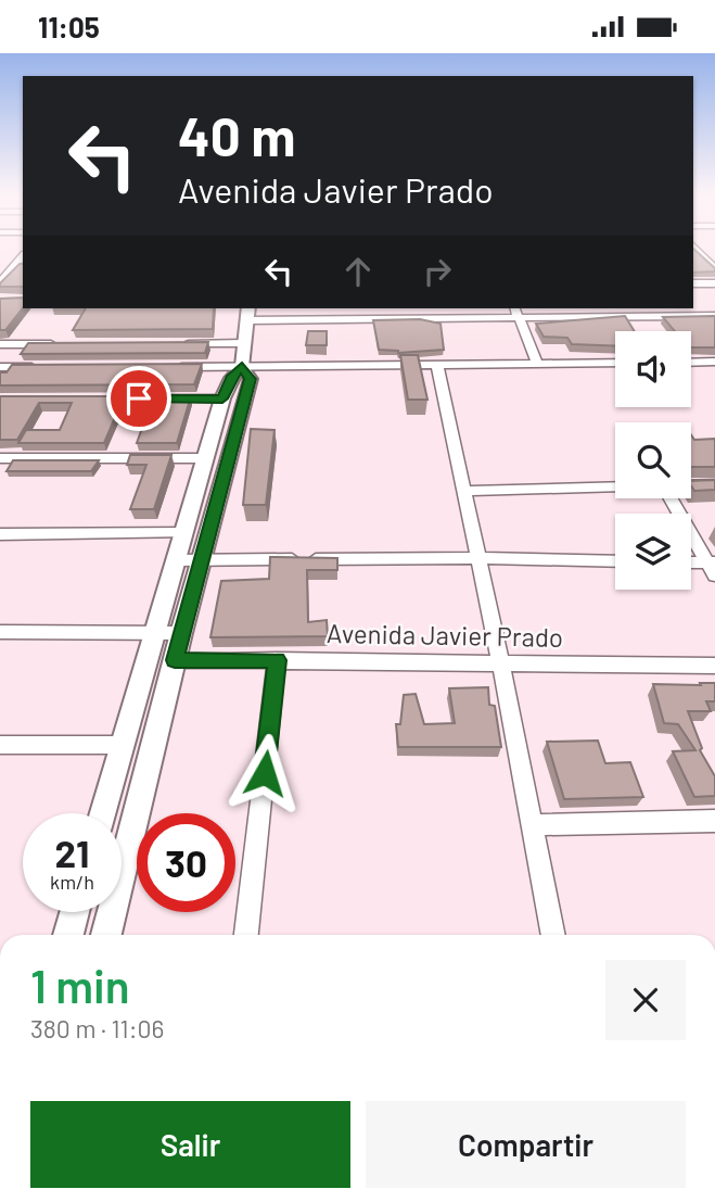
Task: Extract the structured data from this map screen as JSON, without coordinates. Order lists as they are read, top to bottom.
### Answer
{
  "streets": {
    "street": ["Avenida Javier Prado"]
  },
  "page": {
    "status": "11:05",
    "turn": ["40 m", "Avenida Javier Prado"],
    "speed": "21 km/h",
    "limit": "30",
    "heading": ["1 min", "380 m · 11:06"],
    "buttons": ["Salir", "Compartir"]
  }
}
